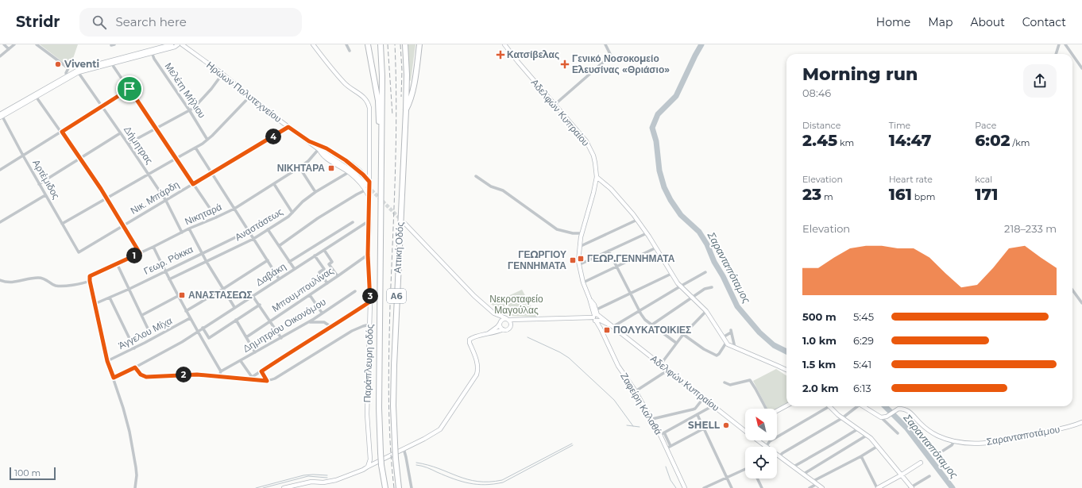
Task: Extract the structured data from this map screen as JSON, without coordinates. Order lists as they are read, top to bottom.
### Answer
{
  "streets": {
    "highway": ["Αττική Οδός", "Α6"],
    "street": [
      "Μελέτη Μήλιου",
      "Ηρώων Πολυτεχνείου",
      "Αδελφών Κυπραίου",
      "Δήμητρας",
      "Αρτέμιδος",
      "Νικ. Μπάρδη",
      "Νικηταρά",
      "Αναστάσεως",
      "Γεωρ. Ρόκκα",
      "Δαβάκη",
      "Μπουμπουλίνας",
      "Δημητρίου Οικονόμου",
      "Άγγελου Μίχα",
      "Παράπλευρη οδός",
      "Ζαφείρη Καλαθά",
      "Σαρανταποτάμου"
    ]
  },
  "crossings": [
    ["Ηρώων Πολυτεχνείου", "Νικ. Μπάρδη"],
    ["Ηρώων Πολυτεχνείου", "Νικηταρά"],
    ["Αδελφών Κυπραίου", "Ζαφείρη Καλαθά"],
    ["Δήμητρας", "Νικ. Μπάρδη"],
    ["Δήμητρας", "Νικηταρά"],
    ["Αρτέμιδος", "Νικ. Μπάρδη"],
    ["Δαβάκη", "Παράπλευρη οδός"],
    ["Μπουμπουλίνας", "Παράπλευρη οδός"]
  ],
  "water": ["Σαρανταπόταμος"],
  "parks": ["Νεκροταφείο Μαγούλας"],
  "places": {
    "health": ["Κατσίβελας", "Γενικό Νοσοκομείο Ελευσίνας «Θριάσιο»"],
    "other": ["Viventi", "SHELL"],
    "transit": [
      "ΝΙΚΗΤΑΡΑ",
      "ΓΕΩΡ.ΓΕΝΝΗΜΑΤΑ",
      "ΓΕΩΡΓΙΟΥ ΓΕΝΝΗΜΑΤΑ",
      "ΑΝΑΣΤΑΣΕΩΣ",
      "ΠΟΛΥΚΑΤΟΙΚΙΕΣ"
    ]
  },
  "scale_bar": "100 m",
  "north": "top left",
  "page": {
    "header": "Stridr",
    "search": "Search here",
    "nav": [
      "Home",
      "Map",
      "About",
      "Contact"
    ],
    "heading": ["Morning run", "08:46"],
    "stats": [
      ["Distance", "2.45 km"],
      ["Time", "14:47"],
      ["Pace", "6:02 /km"],
      ["Elevation", "23 m"],
      ["Heart rate", "161 bpm"],
      ["kcal", "171"]
    ],
    "pins": [
      "4",
      "1",
      "3",
      "2"
    ],
    "chart": ["Elevation", "218–233 m"],
    "list": [
      {
        "name": "500 m",
        "note": "5:45"
      },
      {
        "name": "1.0 km",
        "note": "6:29"
      },
      {
        "name": "1.5 km",
        "note": "5:41"
      },
      {
        "name": "2.0 km",
        "note": "6:13"
      }
    ],
    "scale": "100 m"
  }
}
